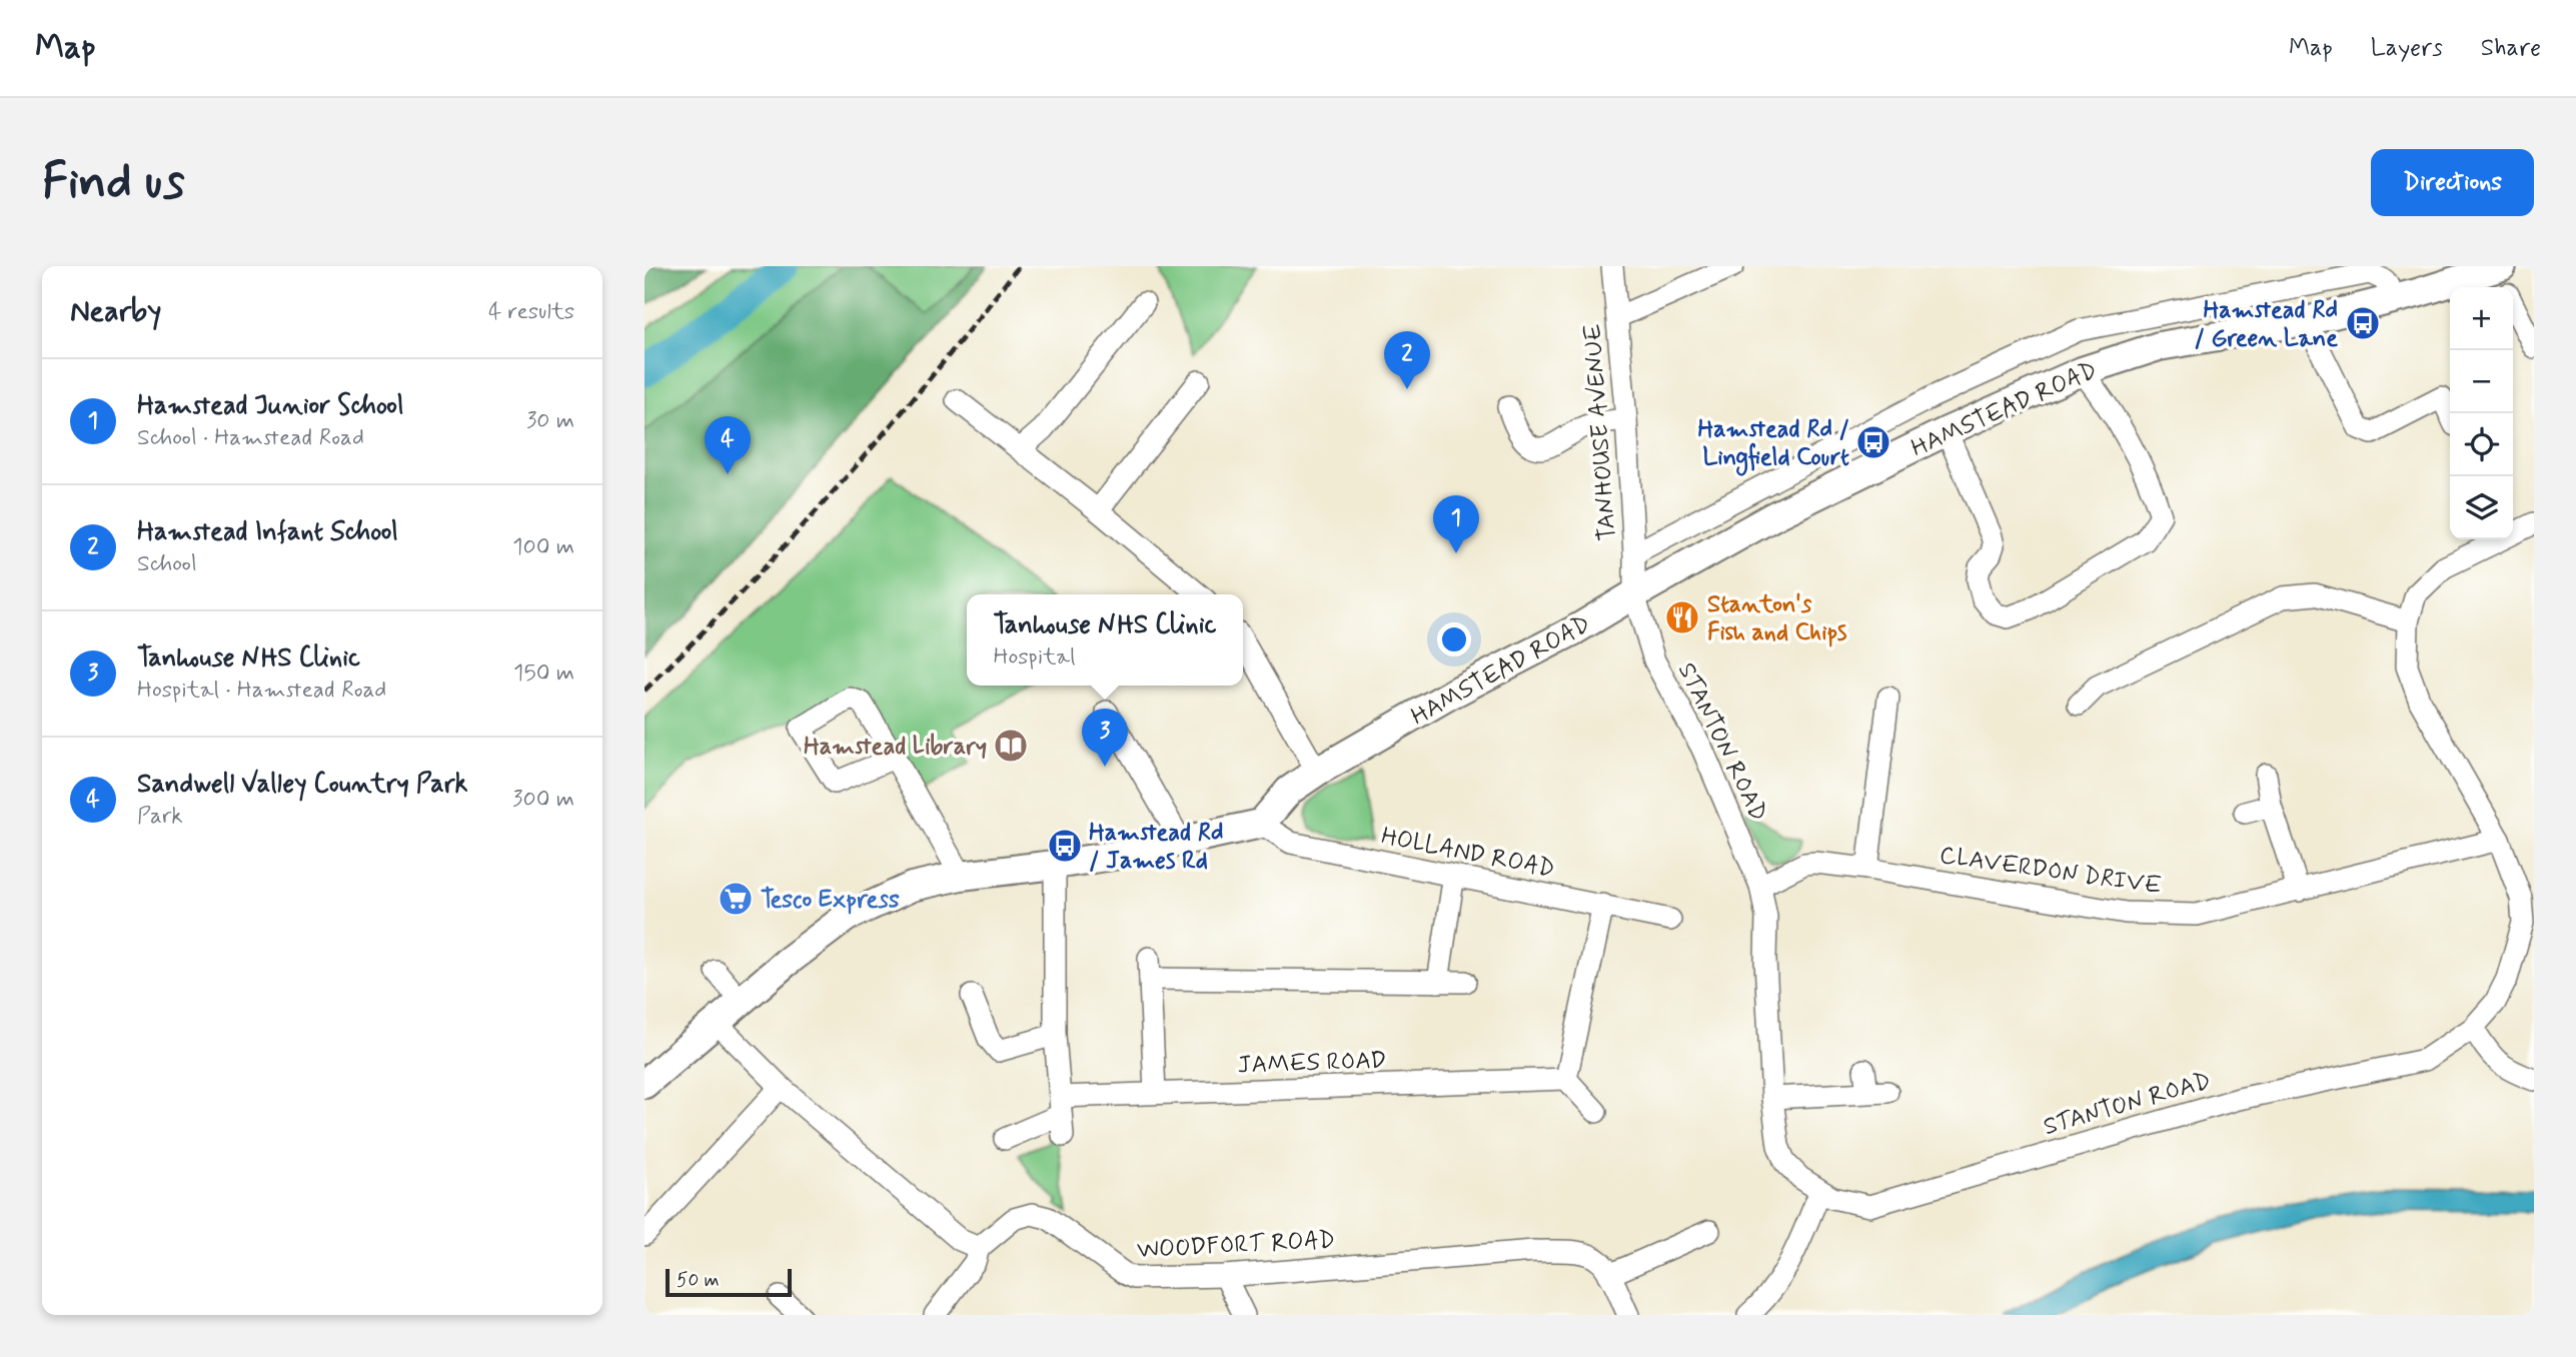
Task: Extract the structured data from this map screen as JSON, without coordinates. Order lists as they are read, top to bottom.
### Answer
{
  "streets": {
    "main road": ["HAMSTEAD ROAD"],
    "street": [
      "TANHOUSE AVENUE",
      "STANTON ROAD",
      "HOLLAND ROAD",
      "CLAVERDON DRIVE",
      "JAMES ROAD",
      "WOODFORT ROAD"
    ]
  },
  "crossings": [
    ["HAMSTEAD ROAD", "TANHOUSE AVENUE"],
    ["HAMSTEAD ROAD", "STANTON ROAD"],
    ["HAMSTEAD ROAD", "HOLLAND ROAD"],
    ["TANHOUSE AVENUE", "STANTON ROAD"],
    ["STANTON ROAD", "CLAVERDON DRIVE"]
  ],
  "places": {
    "bus stop": ["Hamstead Rd / Green Lane", "Hamstead Rd / Lingfield Court", "Hamstead Rd / James Rd"],
    "restaurant": ["Stanton's Fish and Chips"],
    "library": ["Hamstead Library"],
    "supermarket": ["Tesco Express"]
  },
  "scale_bar": "50 m",
  "page": {
    "header": "Map",
    "nav": ["Map", "Layers", "Share"],
    "buttons": "Directions",
    "title": "Find us",
    "heading": ["Nearby", "4 results"],
    "map_buttons": ["+", "−"],
    "pins": [
      "2",
      "4",
      "1",
      "3"
    ],
    "list": [
      {
        "mark": "1",
        "name": "Hamstead Junior School",
        "note": "School · Hamstead Road",
        "value": "30 m"
      },
      {
        "mark": "2",
        "name": "Hamstead Infant School",
        "note": "School",
        "value": "100 m"
      },
      {
        "mark": "3",
        "name": "Tanhouse NHS Clinic",
        "note": "Hospital · Hamstead Road",
        "value": "150 m"
      },
      {
        "mark": "4",
        "name": "Sandwell Valley Country Park",
        "note": "Park",
        "value": "300 m"
      }
    ],
    "popup": ["Tanhouse NHS Clinic", "Hospital"],
    "scale": "50 m"
  }
}
